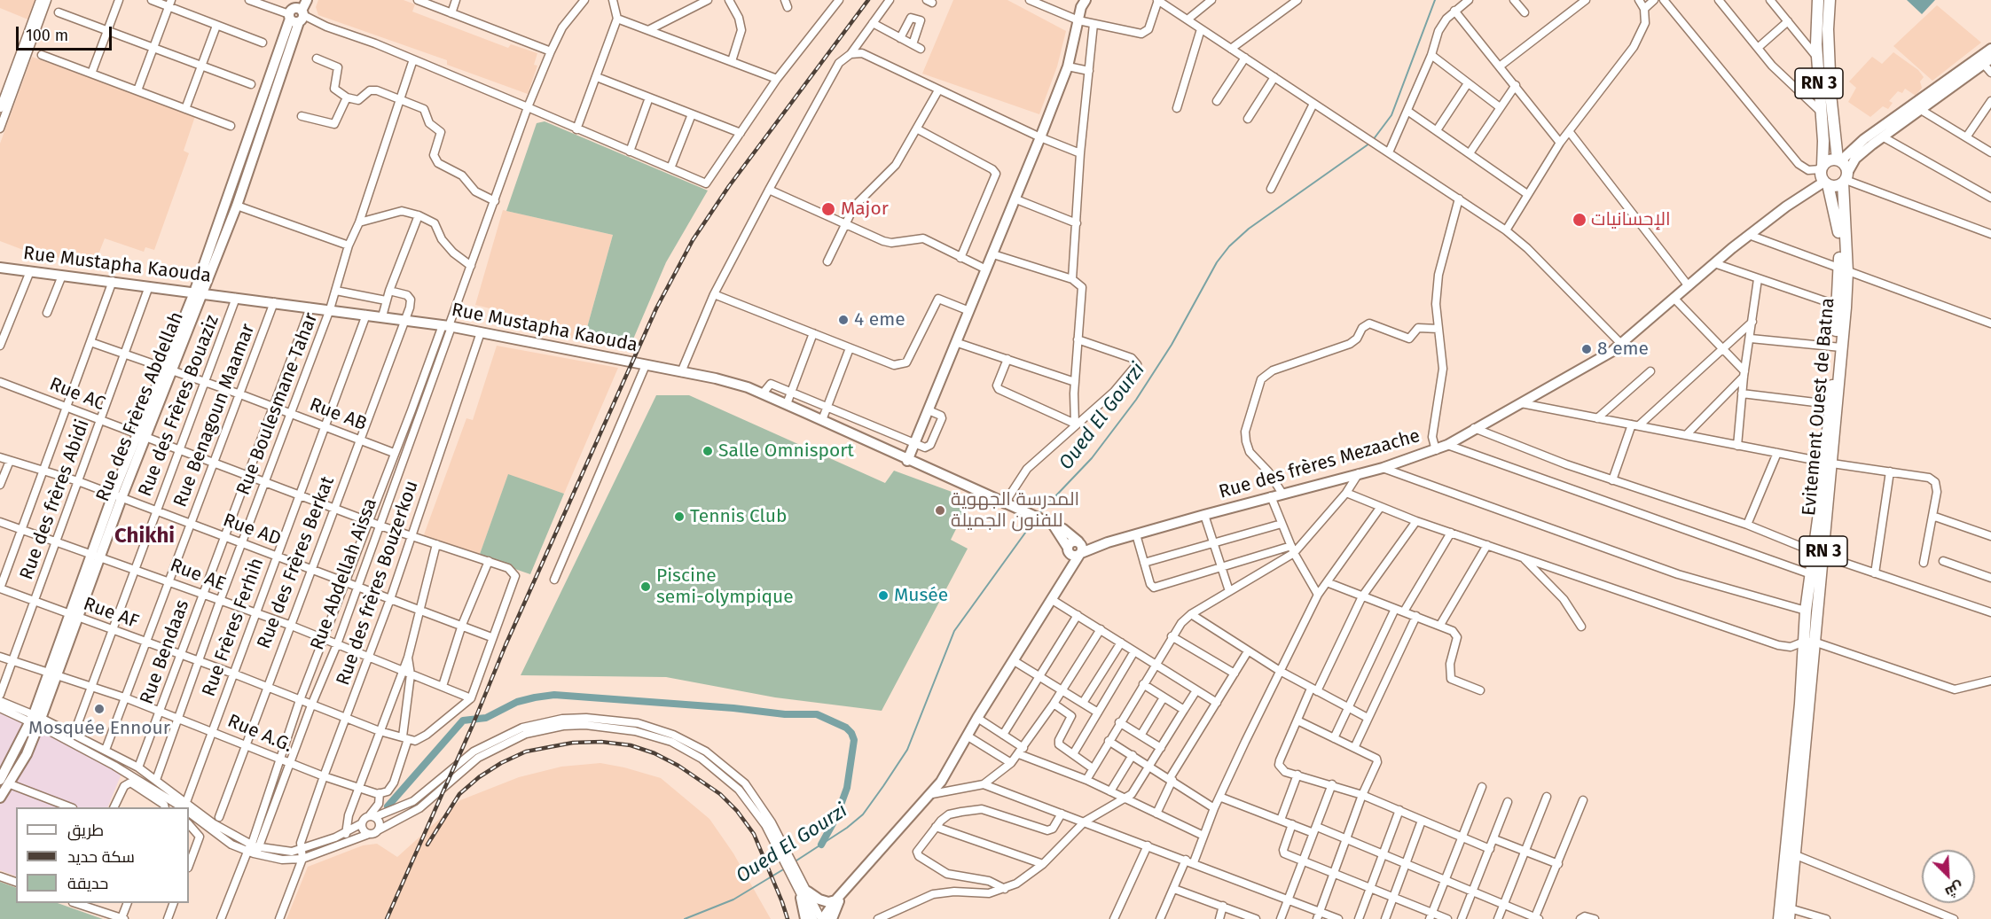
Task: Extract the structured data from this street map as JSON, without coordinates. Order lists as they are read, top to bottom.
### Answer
{
  "streets": {
    "highway": ["RN 3", "Evitement Ouest de Batna"],
    "main road": ["Rue Mustapha Kaouda", "Rue des Frères Abdellah", "Rue des frères Mezaache"],
    "street": [
      "Rue AC",
      "Rue Boulesmane Tahar",
      "Rue des Frères Bouaziz",
      "Rue AB",
      "Rue Benagoun Maamar",
      "Rue des frères Abidi",
      "Rue AD",
      "Rue des Frères Berkat",
      "Rue Abdellah Aissa",
      "Rue AE",
      "Rue des frères Bouzerkou",
      "Rue AF",
      "Rue Frères Ferhih",
      "Rue Bendaas",
      "Rue A.G."
    ]
  },
  "crossings": [
    ["RN 3", "Evitement Ouest de Batna"],
    ["RN 3", "Rue des frères Mezaache"],
    ["Rue Mustapha Kaouda", "Rue Boulesmane Tahar"],
    ["Rue Mustapha Kaouda", "Rue des Frères Bouaziz"],
    ["Rue Mustapha Kaouda", "Rue des Frères Abdellah"],
    ["Rue Mustapha Kaouda", "Rue Benagoun Maamar"],
    ["Rue Mustapha Kaouda", "Rue des frères Mezaache"],
    ["Rue Mustapha Kaouda", "Rue des frères Abidi"],
    ["Rue Mustapha Kaouda", "Rue des Frères Berkat"],
    ["Rue Mustapha Kaouda", "Rue Abdellah Aissa"],
    ["Rue Mustapha Kaouda", "Rue des frères Bouzerkou"],
    ["Rue Mustapha Kaouda", "Rue Frères Ferhih"],
    ["Rue Mustapha Kaouda", "Rue Bendaas"],
    ["Rue AC", "Rue Boulesmane Tahar"],
    ["Rue AC", "Rue des Frères Bouaziz"],
    ["Rue AC", "Rue des Frères Abdellah"],
    ["Rue AC", "Rue Benagoun Maamar"],
    ["Rue AC", "Rue des frères Abidi"],
    ["Rue AC", "Rue AD"],
    ["Rue AC", "Rue des Frères Berkat"],
    ["Rue AC", "Rue Abdellah Aissa"],
    ["Rue AC", "Rue des frères Bouzerkou"],
    ["Rue AC", "Rue Frères Ferhih"],
    ["Rue AC", "Rue Bendaas"],
    ["Rue Boulesmane Tahar", "Rue AB"],
    ["Rue Boulesmane Tahar", "Rue AD"],
    ["Rue Boulesmane Tahar", "Rue AE"],
    ["Rue Boulesmane Tahar", "Rue AF"],
    ["Rue Boulesmane Tahar", "Rue A.G."],
    ["Rue des Frères Bouaziz", "Rue AB"],
    ["Rue des Frères Bouaziz", "Rue AD"],
    ["Rue des Frères Bouaziz", "Rue AE"],
    ["Rue des Frères Bouaziz", "Rue AF"],
    ["Rue des Frères Bouaziz", "Rue A.G."],
    ["Rue des Frères Abdellah", "Rue AB"],
    ["Rue des Frères Abdellah", "Rue AD"],
    ["Rue des Frères Abdellah", "Rue AE"],
    ["Rue des Frères Abdellah", "Rue AF"],
    ["Rue des Frères Abdellah", "Rue A.G."],
    ["Evitement Ouest de Batna", "Rue des frères Mezaache"],
    ["Rue AB", "Rue Benagoun Maamar"],
    ["Rue AB", "Rue des frères Abidi"],
    ["Rue AB", "Rue des Frères Berkat"],
    ["Rue AB", "Rue Frères Ferhih"],
    ["Rue AB", "Rue Bendaas"],
    ["Rue Benagoun Maamar", "Rue AD"],
    ["Rue Benagoun Maamar", "Rue AE"],
    ["Rue Benagoun Maamar", "Rue AF"],
    ["Rue Benagoun Maamar", "Rue A.G."],
    ["Rue des frères Abidi", "Rue AD"],
    ["Rue des frères Abidi", "Rue AE"],
    ["Rue des frères Abidi", "Rue AF"],
    ["Rue des frères Abidi", "Rue A.G."],
    ["Rue AD", "Rue des Frères Berkat"],
    ["Rue AD", "Rue Abdellah Aissa"],
    ["Rue AD", "Rue des frères Bouzerkou"],
    ["Rue AD", "Rue Frères Ferhih"],
    ["Rue AD", "Rue Bendaas"],
    ["Rue des Frères Berkat", "Rue AE"],
    ["Rue des Frères Berkat", "Rue AF"],
    ["Rue des Frères Berkat", "Rue A.G."],
    ["Rue Abdellah Aissa", "Rue AE"],
    ["Rue Abdellah Aissa", "Rue AF"],
    ["Rue Abdellah Aissa", "Rue A.G."],
    ["Rue AE", "Rue des frères Bouzerkou"],
    ["Rue AE", "Rue Frères Ferhih"],
    ["Rue AE", "Rue Bendaas"],
    ["Rue des frères Bouzerkou", "Rue AF"],
    ["Rue des frères Bouzerkou", "Rue A.G."],
    ["Rue AF", "Rue Frères Ferhih"],
    ["Rue AF", "Rue Bendaas"],
    ["Rue Frères Ferhih", "Rue A.G."],
    ["Rue Bendaas", "Rue A.G."]
  ],
  "districts": ["Chikhi"],
  "water": ["Oued El Gourzi"],
  "places": [
    "Major",
    "الإحسانيات",
    "4 eme",
    "8 eme",
    "Salle Omnisport",
    "المدرسة الجهوية للفنون الجميلة",
    "Tennis Club",
    "Piscine semi-olympique",
    "Musée",
    "Mosquée Ennour"
  ],
  "legend": ["طريق", "سكة حديد", "حديقة"],
  "scale_bar": "100 m",
  "north": "bottom right"
}
